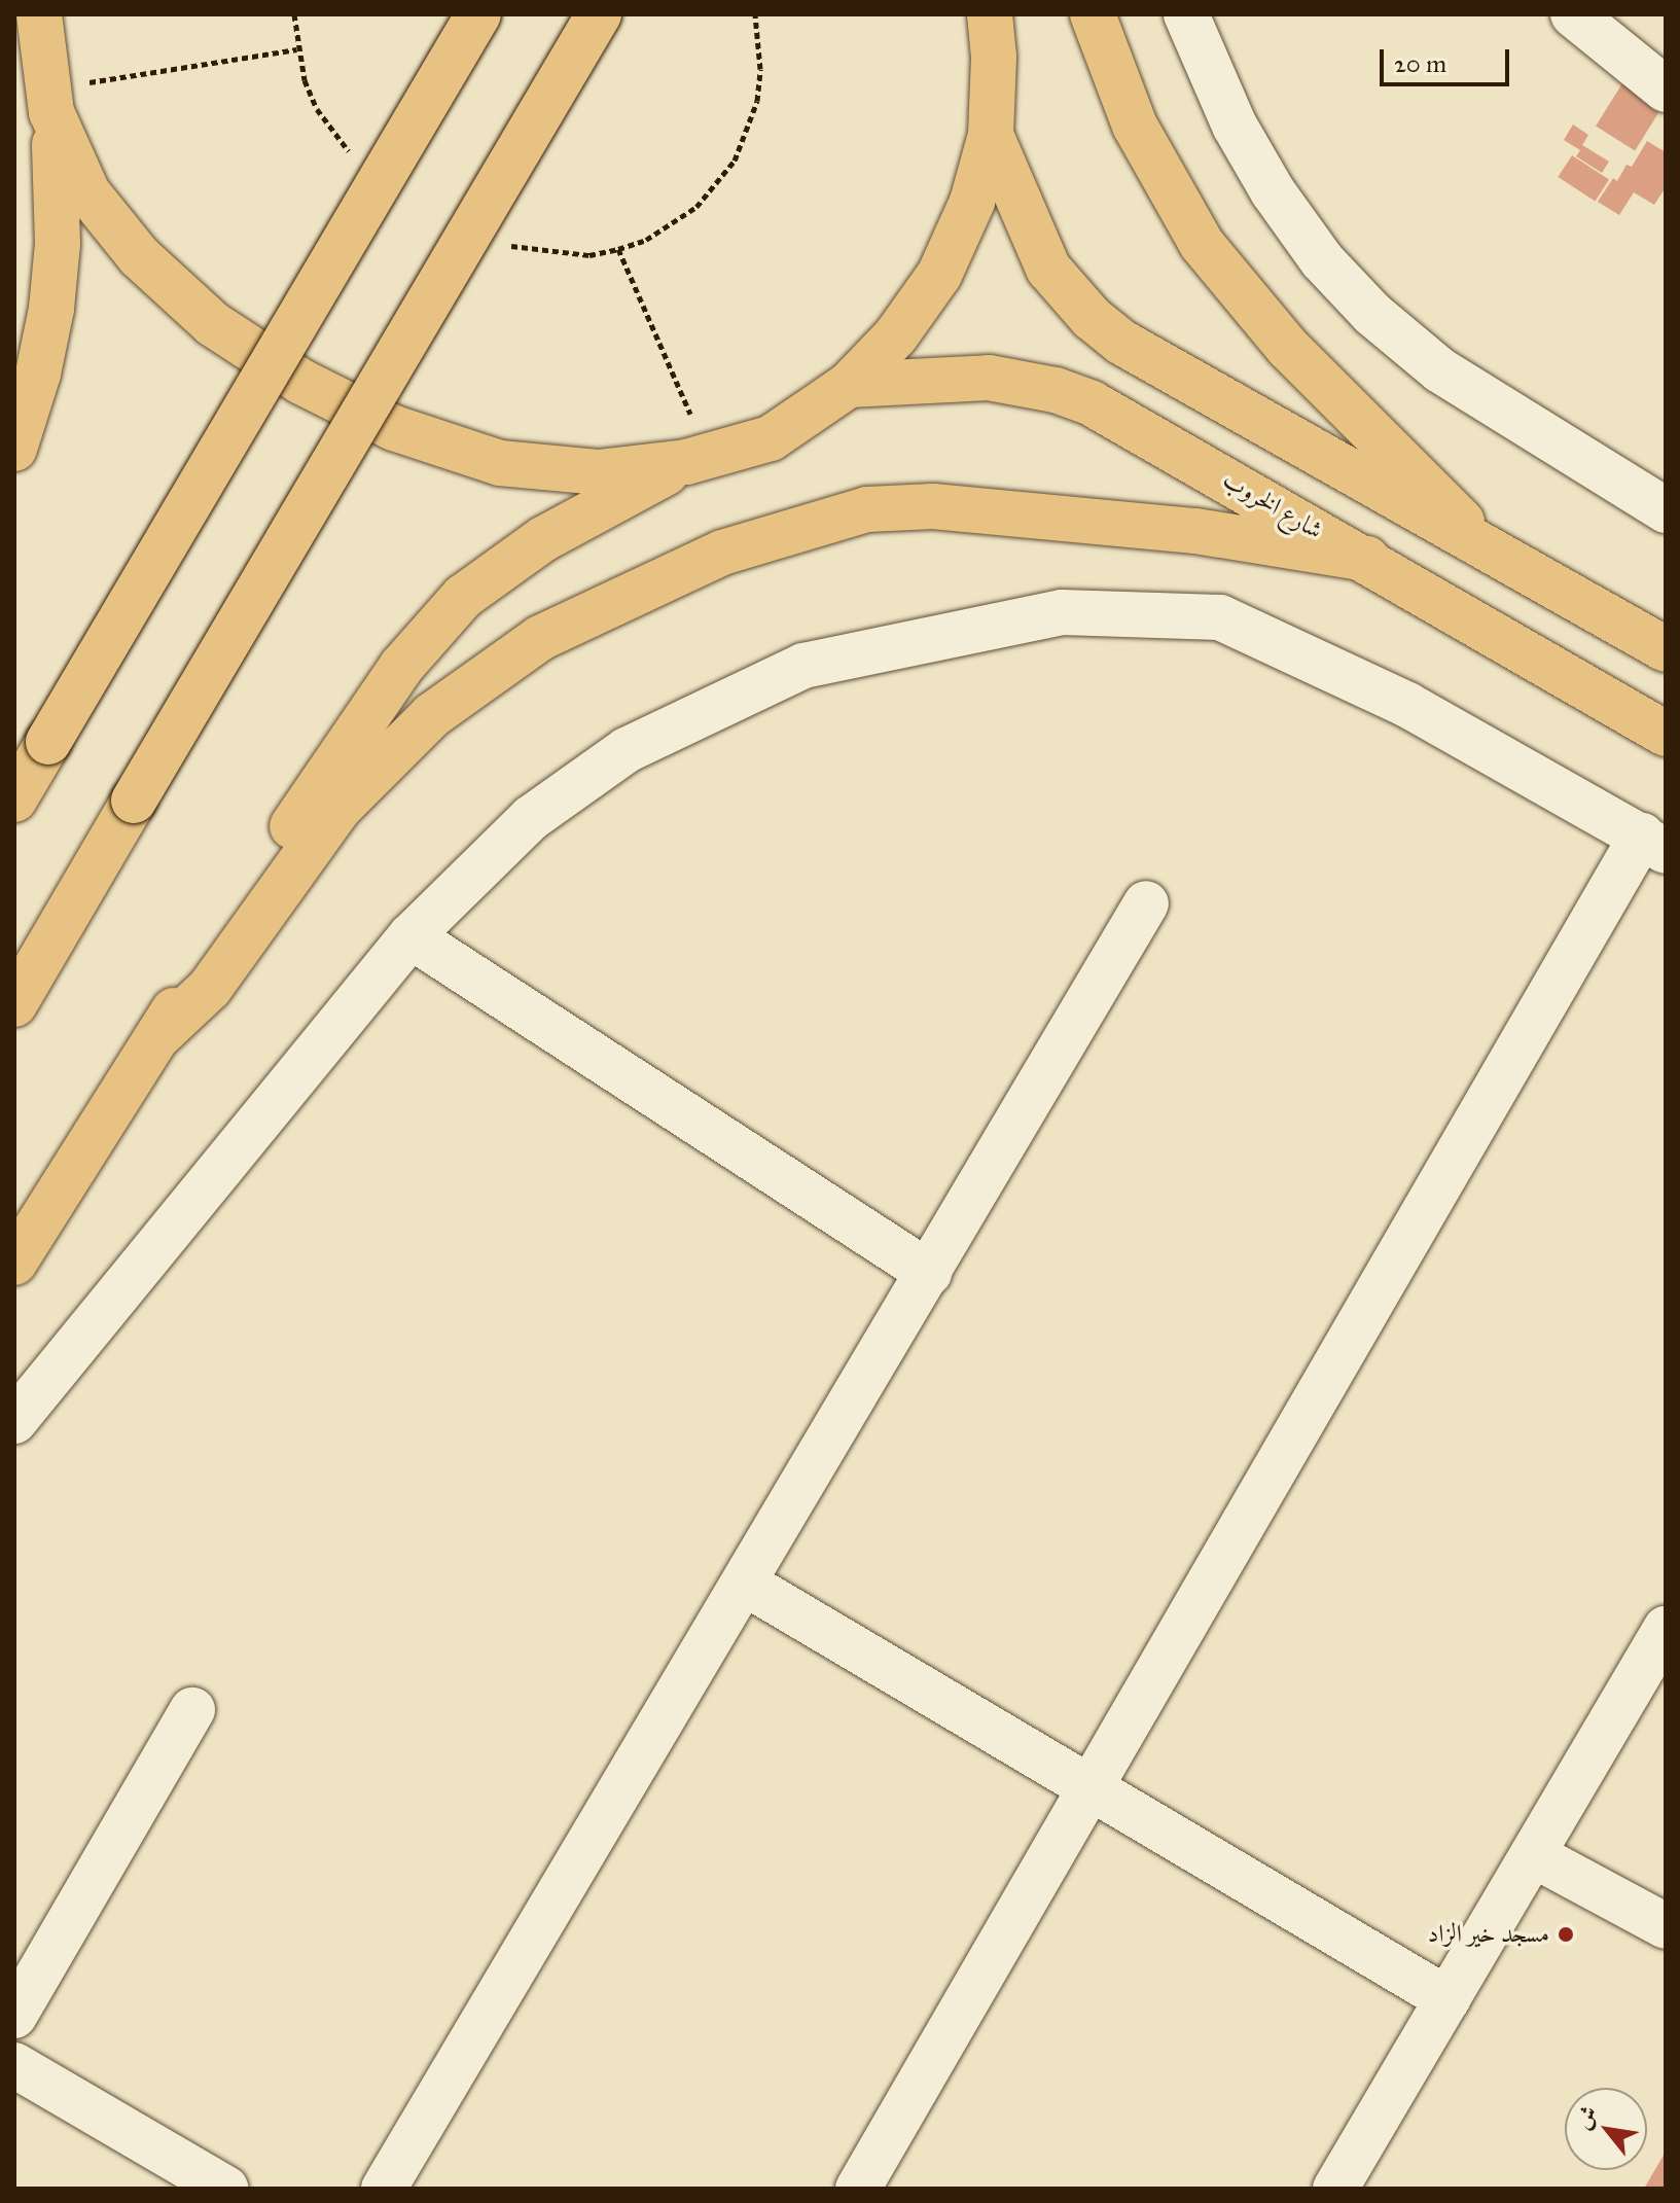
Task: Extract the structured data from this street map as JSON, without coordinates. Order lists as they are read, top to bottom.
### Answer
{
  "streets": {
    "main road": ["شارع الخروب"]
  },
  "places": ["مسجد خير الزاد"],
  "scale_bar": "20 m",
  "north": "top left"
}
